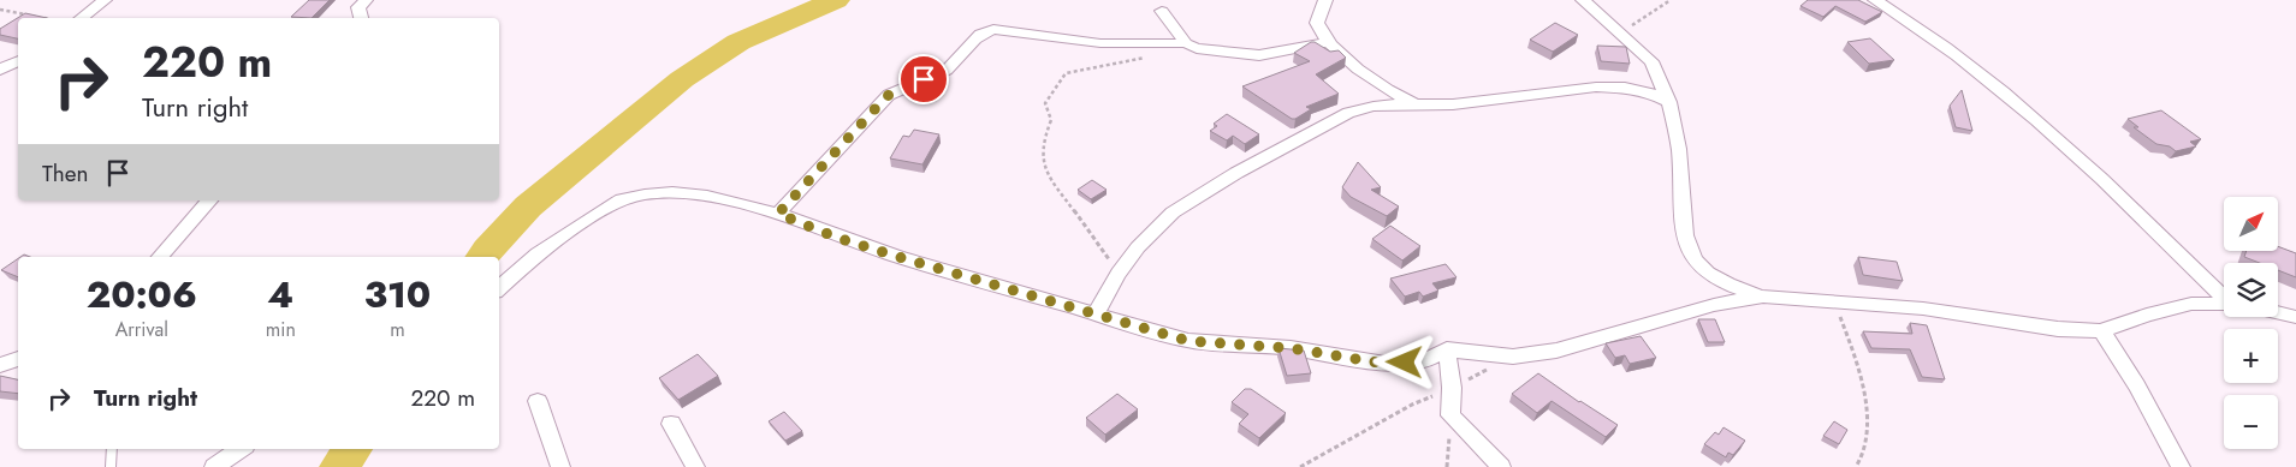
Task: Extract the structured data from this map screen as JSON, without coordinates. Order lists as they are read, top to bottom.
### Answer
{
  "north": "top right",
  "page": {
    "turn": ["220 m", "Turn right"],
    "then": "Then",
    "map_buttons": ["+", "−"],
    "eta": [
      "20:06",
      "Arrival",
      "4",
      "min",
      "310",
      "m"
    ],
    "list": [
      {
        "name": "Turn right",
        "value": "220 m"
      }
    ]
  }
}
